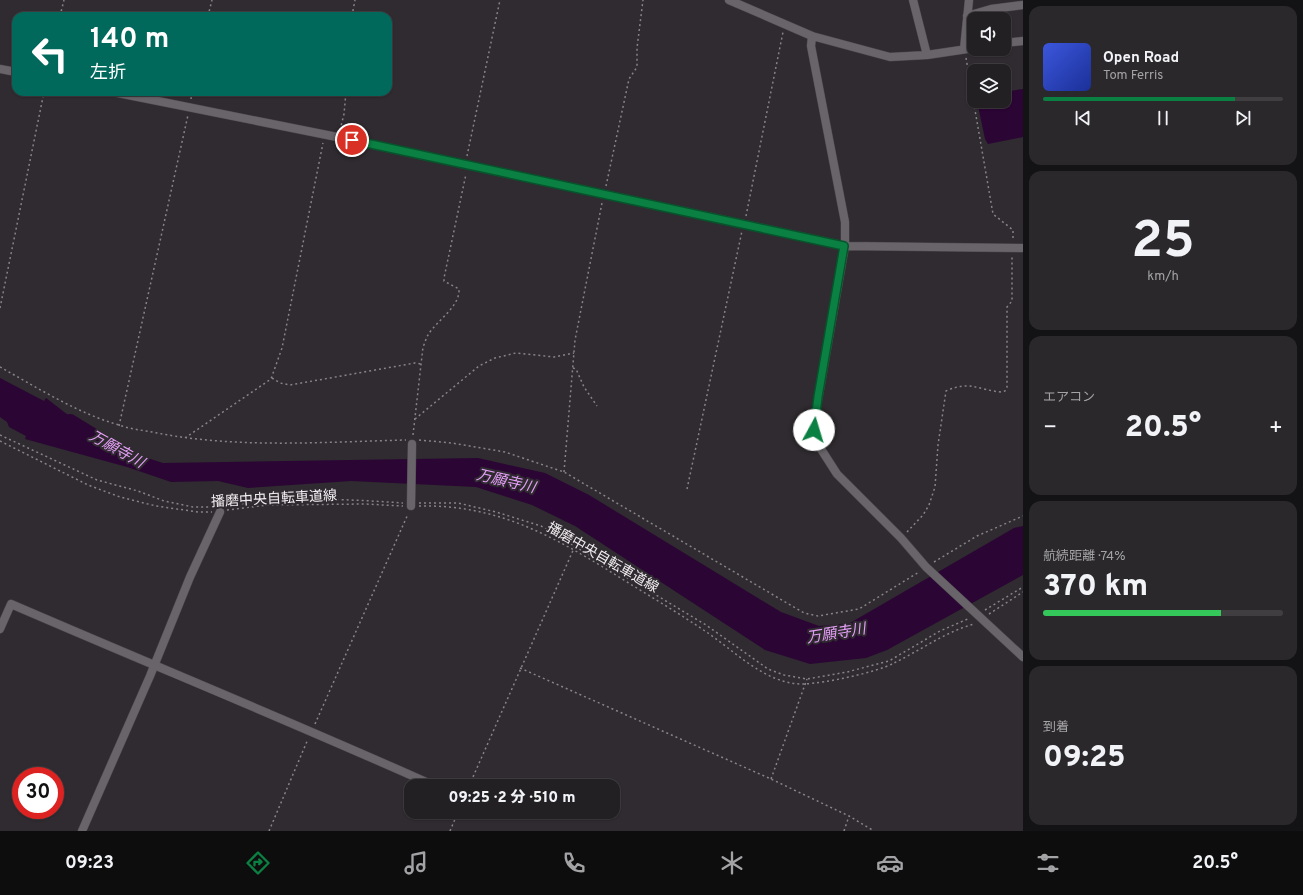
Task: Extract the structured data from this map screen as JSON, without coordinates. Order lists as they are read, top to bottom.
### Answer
{
  "streets": {
    "path": ["播磨中央自転車道線"]
  },
  "water": ["万願寺川"],
  "page": {
    "turn": ["140 m", "左折"],
    "song": ["Open Road", "Tom Ferris"],
    "tile": [
      ["25", "km/h"],
      "エアコン",
      ["航続距離 · 74%", "370 km"],
      ["到着", "09:25"]
    ],
    "heat": ["−", "20.5°", "+"],
    "limit": "30",
    "trip": "09:25 · 2 分 · 510 m",
    "tabs": ["09:23", "20.5°"]
  }
}
